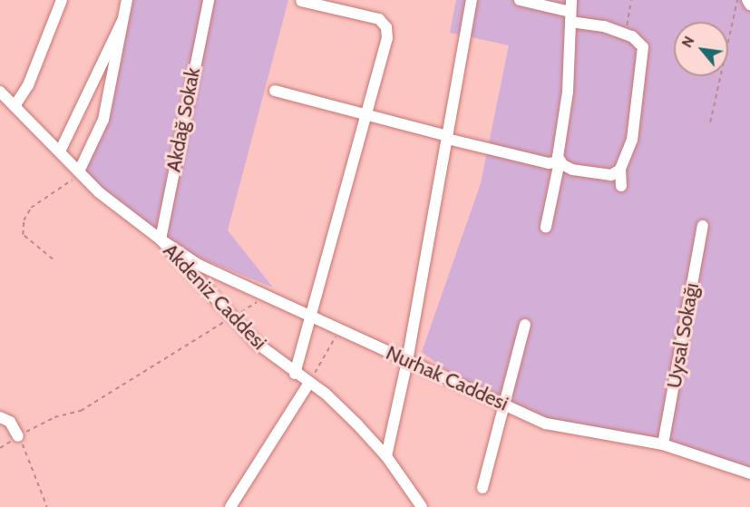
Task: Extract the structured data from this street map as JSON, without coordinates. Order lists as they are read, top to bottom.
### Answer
{
  "streets": {
    "street": [
      "Akdağ Sokak",
      "Akdeniz Caddesi",
      "Uysal Sokağı",
      "Nurhak Caddesi"
    ]
  },
  "crossings": [
    ["Akdağ Sokak", "Akdeniz Caddesi"],
    ["Akdağ Sokak", "Nurhak Caddesi"],
    ["Akdeniz Caddesi", "Nurhak Caddesi"],
    ["Uysal Sokağı", "Nurhak Caddesi"]
  ],
  "north": "top left"
}
